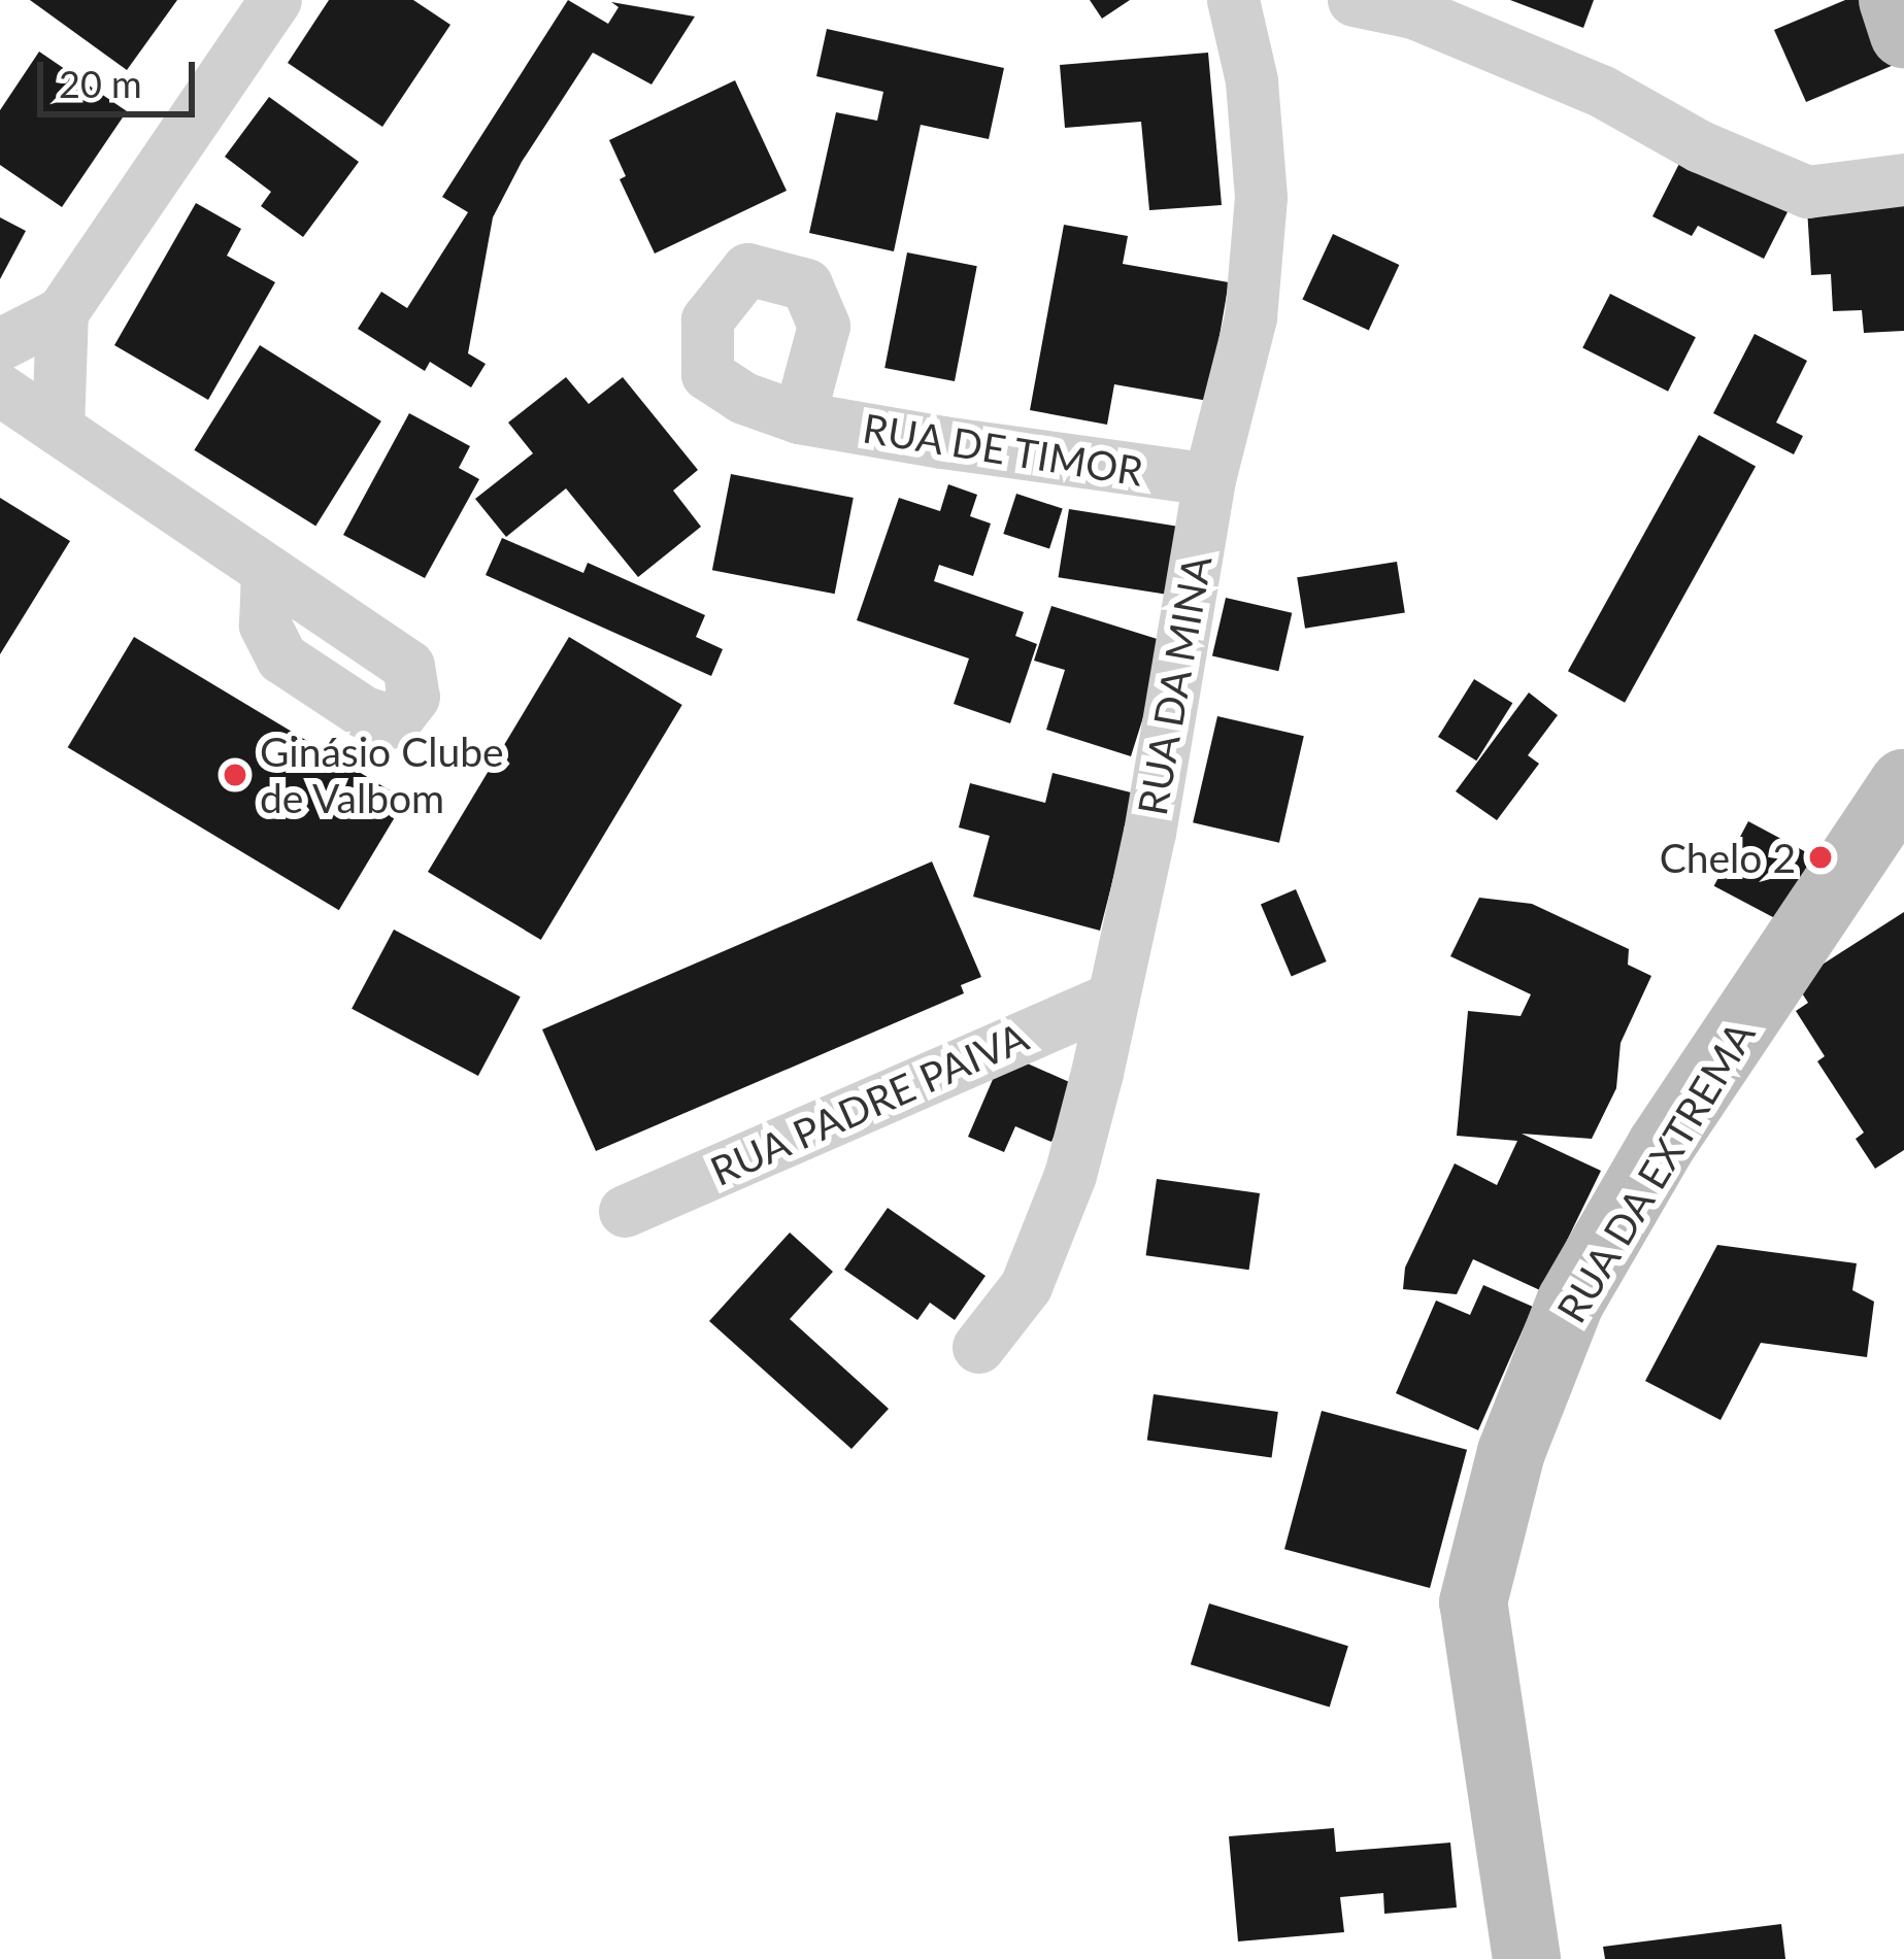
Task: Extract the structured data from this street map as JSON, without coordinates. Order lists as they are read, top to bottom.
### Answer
{
  "streets": {
    "street": [
      "RUA DE TIMOR",
      "RUA DA MINA",
      "RUA PADRE PAIVA",
      "RUA DA EXTREMA"
    ]
  },
  "crossings": [
    ["RUA DE TIMOR", "RUA DA MINA"],
    ["RUA DA MINA", "RUA PADRE PAIVA"]
  ],
  "places": ["Ginásio Clube de Valbom", "Chelo 2"],
  "scale_bar": "20 m"
}
